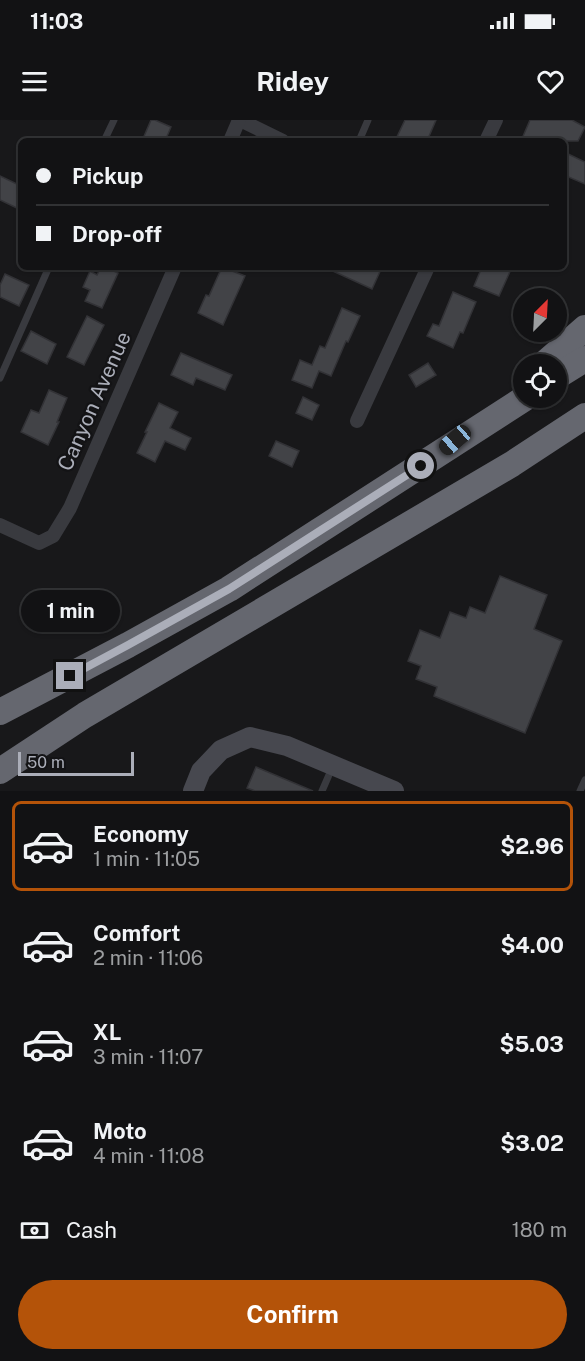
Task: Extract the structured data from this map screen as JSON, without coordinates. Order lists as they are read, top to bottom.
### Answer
{
  "streets": {
    "street": ["Canyon Avenue"]
  },
  "scale_bar": "50 m",
  "north": "top right",
  "page": {
    "status": "11:03",
    "header": "Ridey",
    "banner": ["Pickup", "Drop-off"],
    "bubble": "1 min",
    "scale": "50 m",
    "list": [
      {
        "name": "Economy",
        "note": "1 min · 11:05",
        "value": "$2.96"
      },
      {
        "name": "Comfort",
        "note": "2 min · 11:06",
        "value": "$4.00"
      },
      {
        "name": "XL",
        "note": "3 min · 11:07",
        "value": "$5.03"
      },
      {
        "name": "Moto",
        "note": "4 min · 11:08",
        "value": "$3.02"
      }
    ],
    "pay": ["Cash", "180 m"],
    "buttons": "Confirm"
  }
}
